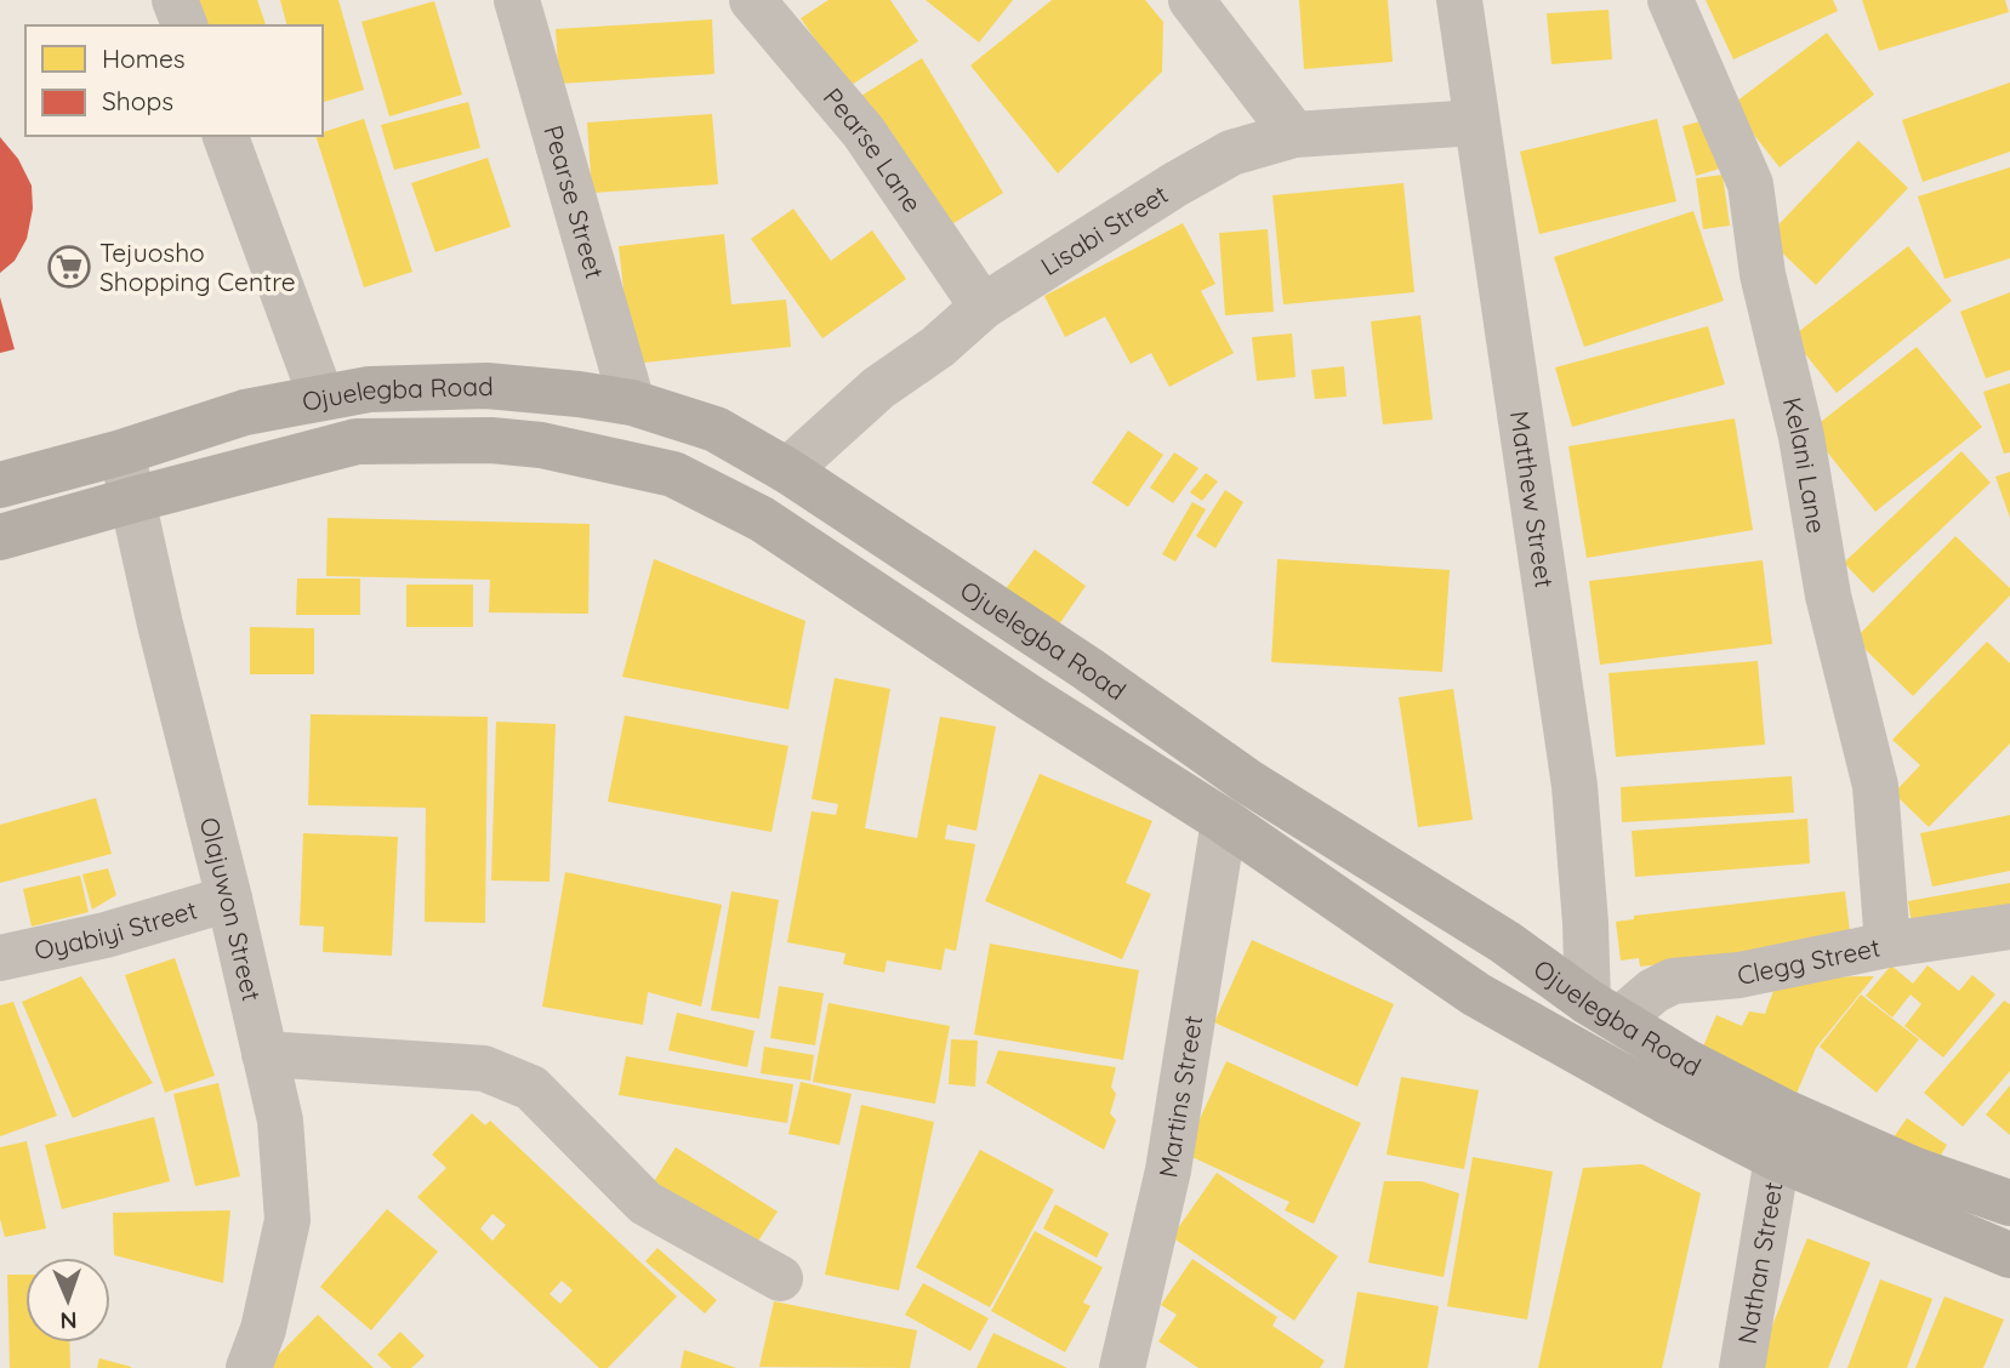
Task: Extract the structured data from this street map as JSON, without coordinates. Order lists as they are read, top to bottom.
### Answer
{
  "streets": {
    "main road": ["Ojuelegba Road"],
    "street": [
      "Pearse Lane",
      "Pearse Street",
      "Lisabi Street",
      "Kelani Lane",
      "Matthew Street",
      "Olajuwon Street",
      "Oyabiyi Street",
      "Clegg Street",
      "Martins Street",
      "Nathan Street"
    ]
  },
  "crossings": [
    ["Pearse Lane", "Lisabi Street"],
    ["Pearse Street", "Ojuelegba Road"],
    ["Lisabi Street", "Ojuelegba Road"],
    ["Lisabi Street", "Matthew Street"],
    ["Ojuelegba Road", "Matthew Street"],
    ["Ojuelegba Road", "Olajuwon Street"],
    ["Ojuelegba Road", "Clegg Street"],
    ["Ojuelegba Road", "Martins Street"],
    ["Ojuelegba Road", "Nathan Street"],
    ["Kelani Lane", "Clegg Street"],
    ["Matthew Street", "Clegg Street"],
    ["Olajuwon Street", "Oyabiyi Street"]
  ],
  "places": {
    "supermarket": ["Tejuosho Shopping Centre"]
  },
  "legend": ["Homes", "Shops"],
  "north": "bottom"
}
